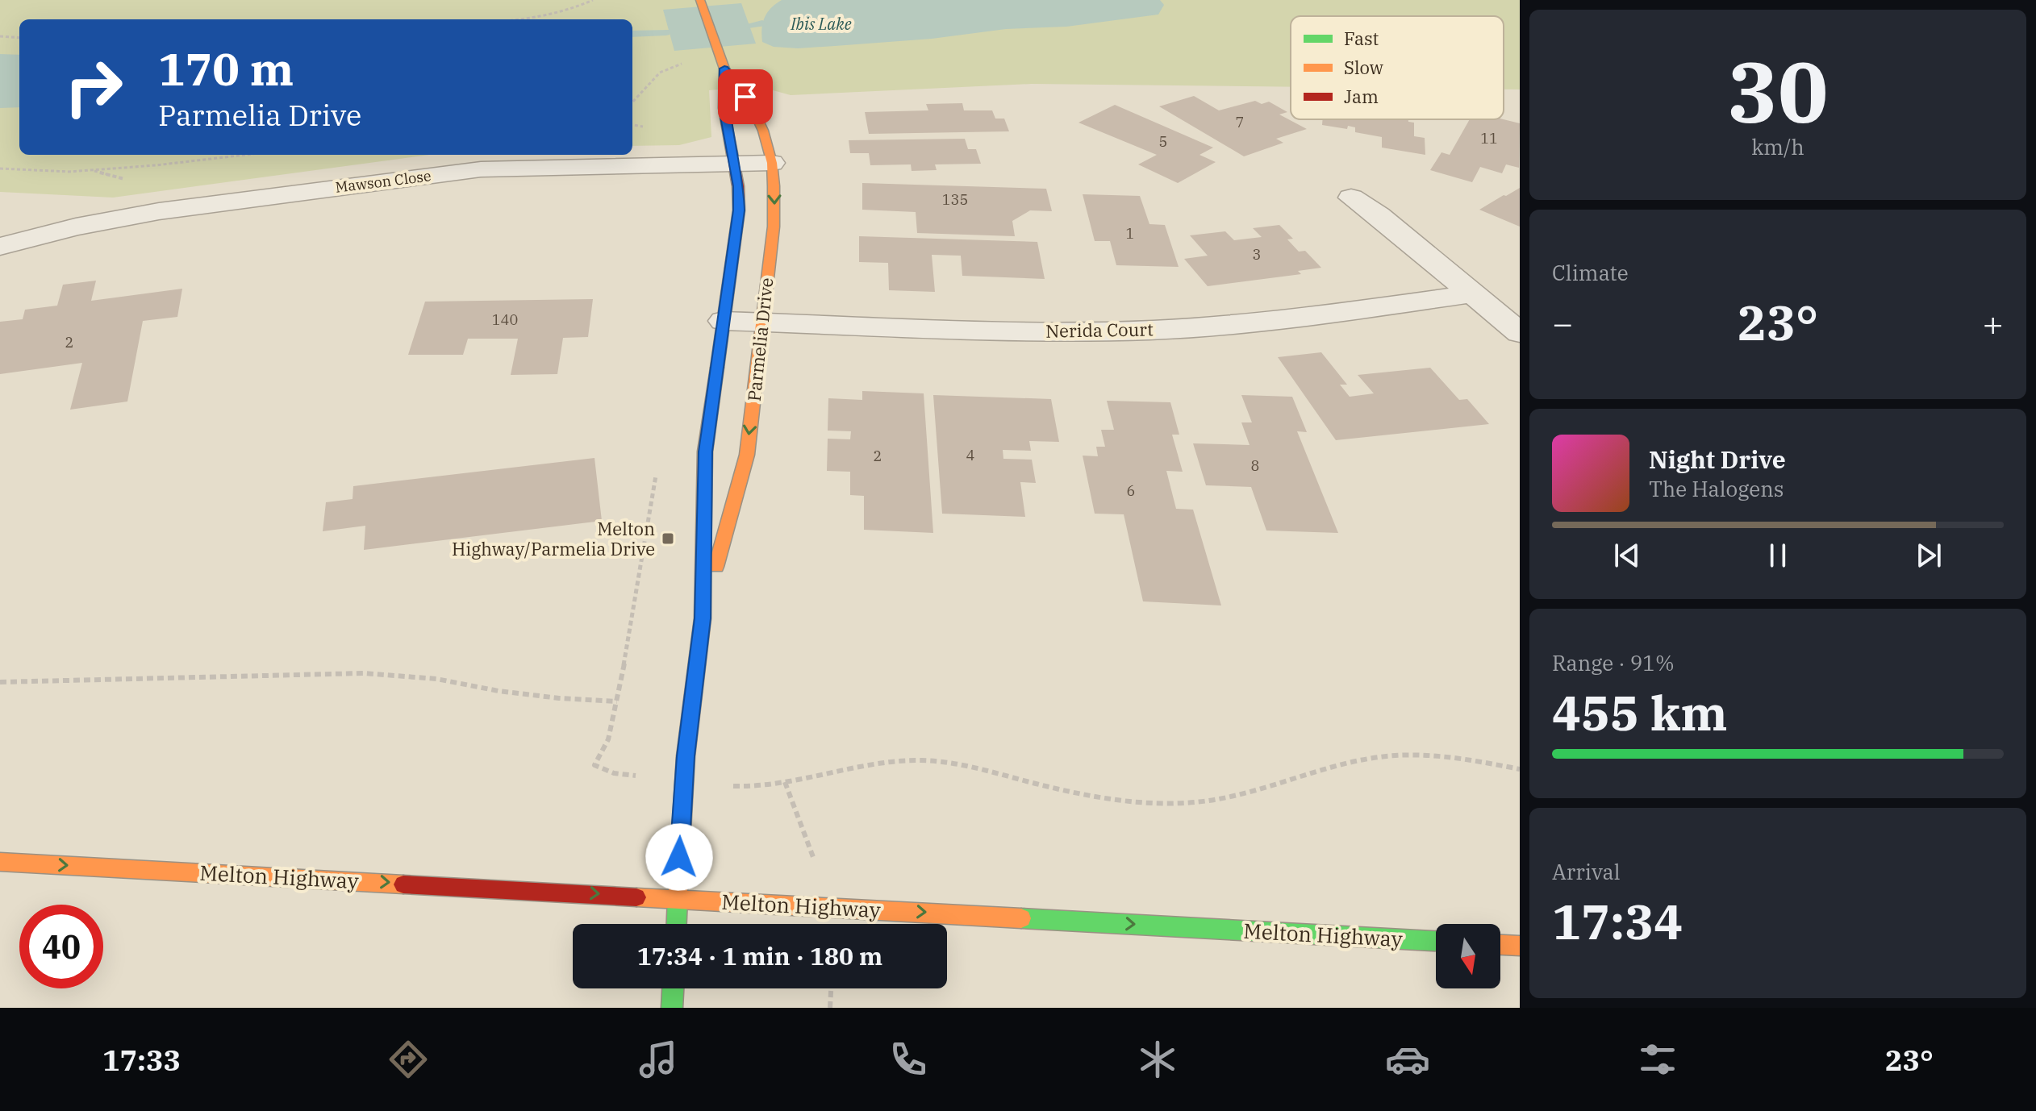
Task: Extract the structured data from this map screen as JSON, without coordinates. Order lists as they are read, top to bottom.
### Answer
{
  "streets": {
    "main road": ["Parmelia Drive", "Melton Highway"],
    "street": ["Mawson Close", "Nerida Court"]
  },
  "crossings": [
    ["Mawson Close", "Parmelia Drive"],
    ["Nerida Court", "Parmelia Drive"],
    ["Parmelia Drive", "Melton Highway"]
  ],
  "one_way": ["Melton Highway"],
  "water": ["Ibis Lake"],
  "places": {
    "transit": ["Melton Highway/Parmelia Drive"]
  },
  "house_numbers": [
    "7",
    "11",
    "5",
    "135",
    "1",
    "3",
    "140",
    "2",
    "4",
    "2",
    "8",
    "6"
  ],
  "legend": ["Fast", "Slow", "Jam"],
  "north": "bottom",
  "page": {
    "tile": [
      ["30", "km/h"],
      "Climate",
      ["Range · 91%", "455 km"],
      ["Arrival", "17:34"]
    ],
    "turn": ["170 m", "Parmelia Drive"],
    "heat": ["−", "23°", "+"],
    "song": ["Night Drive", "The Halogens"],
    "limit": "40",
    "trip": "17:34 · 1 min · 180 m",
    "tabs": ["17:33", "23°"]
  }
}
